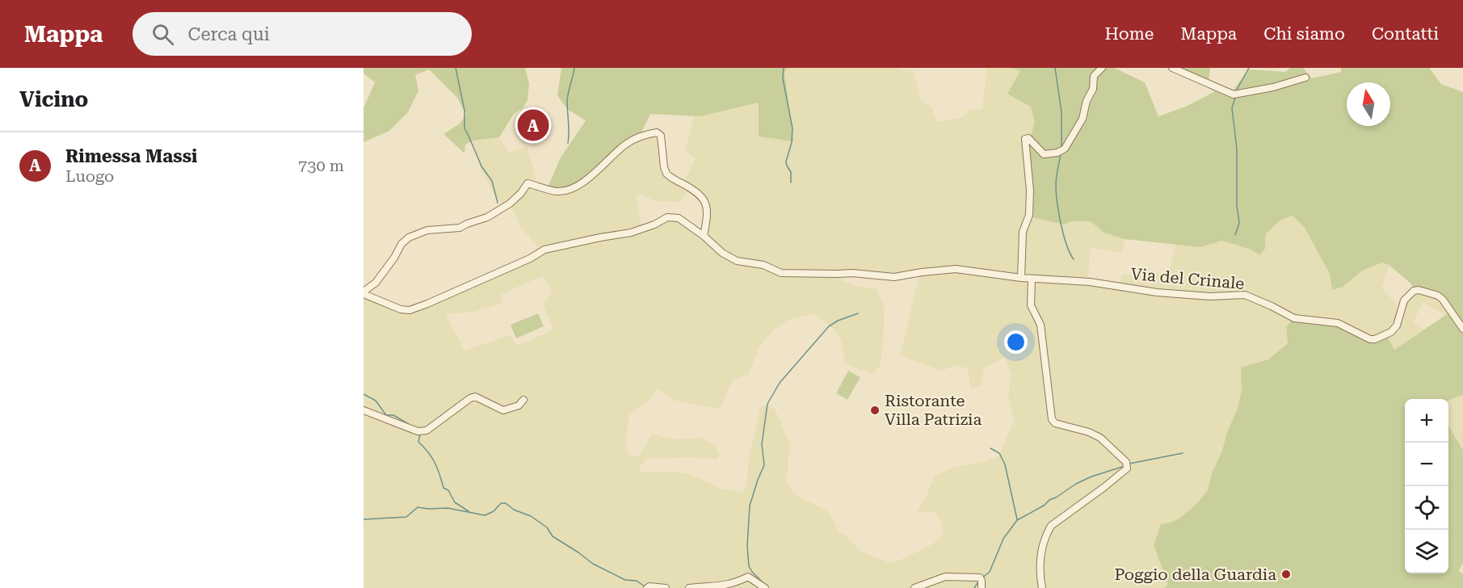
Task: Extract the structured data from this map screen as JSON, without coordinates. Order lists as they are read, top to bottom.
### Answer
{
  "streets": {
    "street": ["Via del Crinale"]
  },
  "places": ["Ristorante Villa Patrizia", "Poggio della Guardia"],
  "north": "top",
  "page": {
    "header": "Mappa",
    "search": "Cerca qui",
    "nav": [
      "Home",
      "Mappa",
      "Chi siamo",
      "Contatti"
    ],
    "heading": "Vicino",
    "pins": "A",
    "list": [
      {
        "mark": "A",
        "name": "Rimessa Massi",
        "note": "Luogo",
        "value": "730 m"
      }
    ],
    "map_buttons": ["+", "−"]
  }
}
